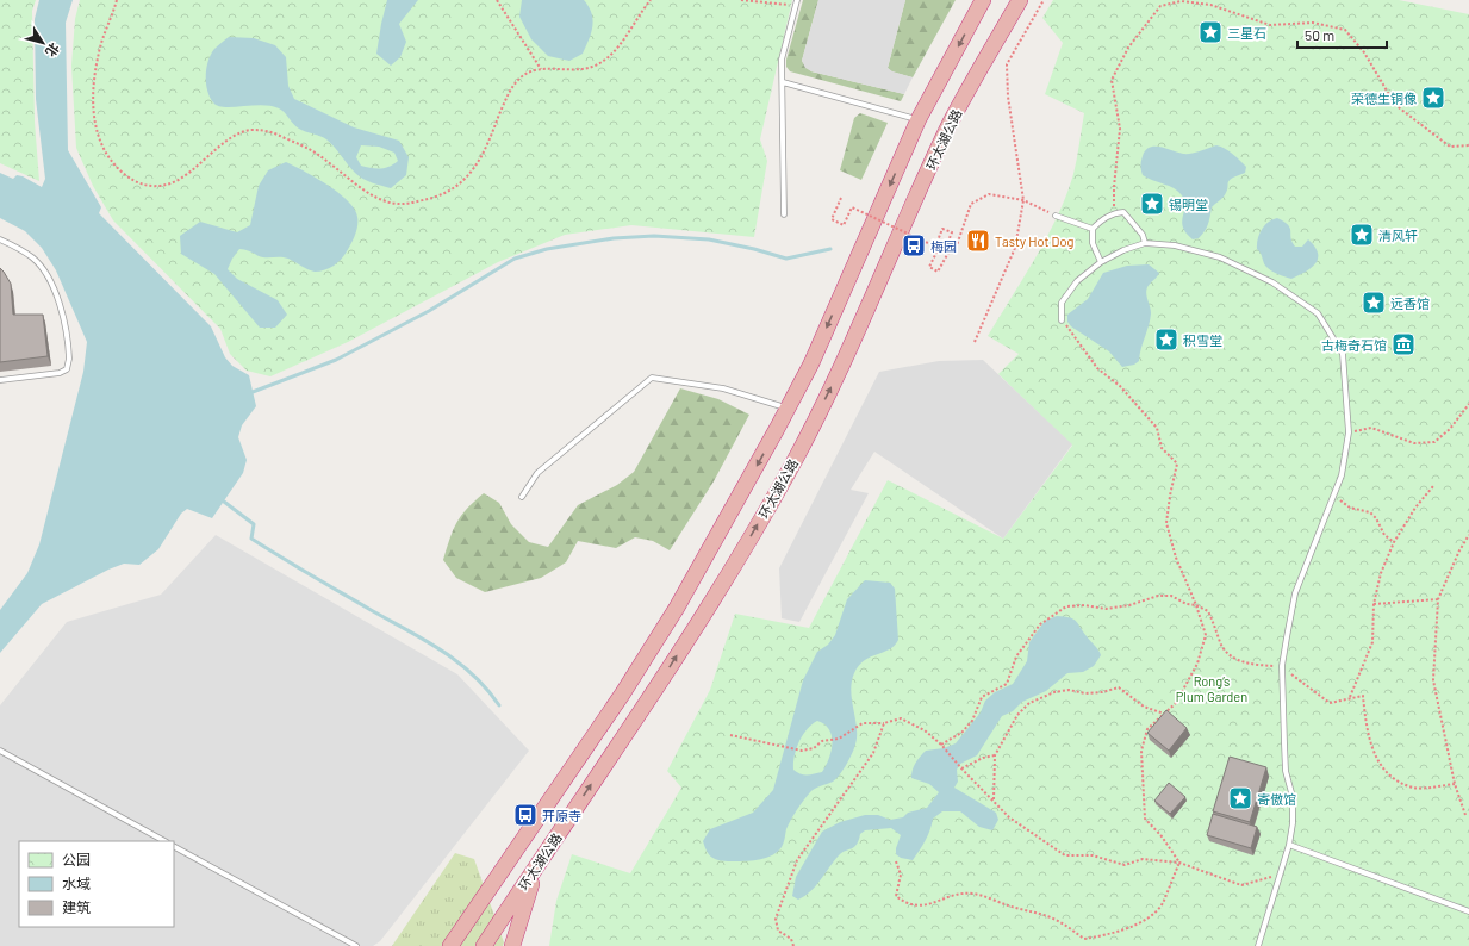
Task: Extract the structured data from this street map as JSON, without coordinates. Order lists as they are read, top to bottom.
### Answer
{
  "streets": {
    "highway": ["环太湖公路"]
  },
  "parks": ["Rong’s Plum Garden"],
  "places": {
    "place": [
      "三星石",
      "荣德生铜像",
      "锡明堂",
      "清风轩",
      "远香馆",
      "积雪堂",
      "寄傲馆"
    ],
    "restaurant": ["Tasty Hot Dog"],
    "bus stop": ["梅园", "开原寺"],
    "museum": ["古梅奇石馆"]
  },
  "legend": ["公园", "水域", "建筑"],
  "scale_bar": "50 m",
  "north": "bottom right"
}
